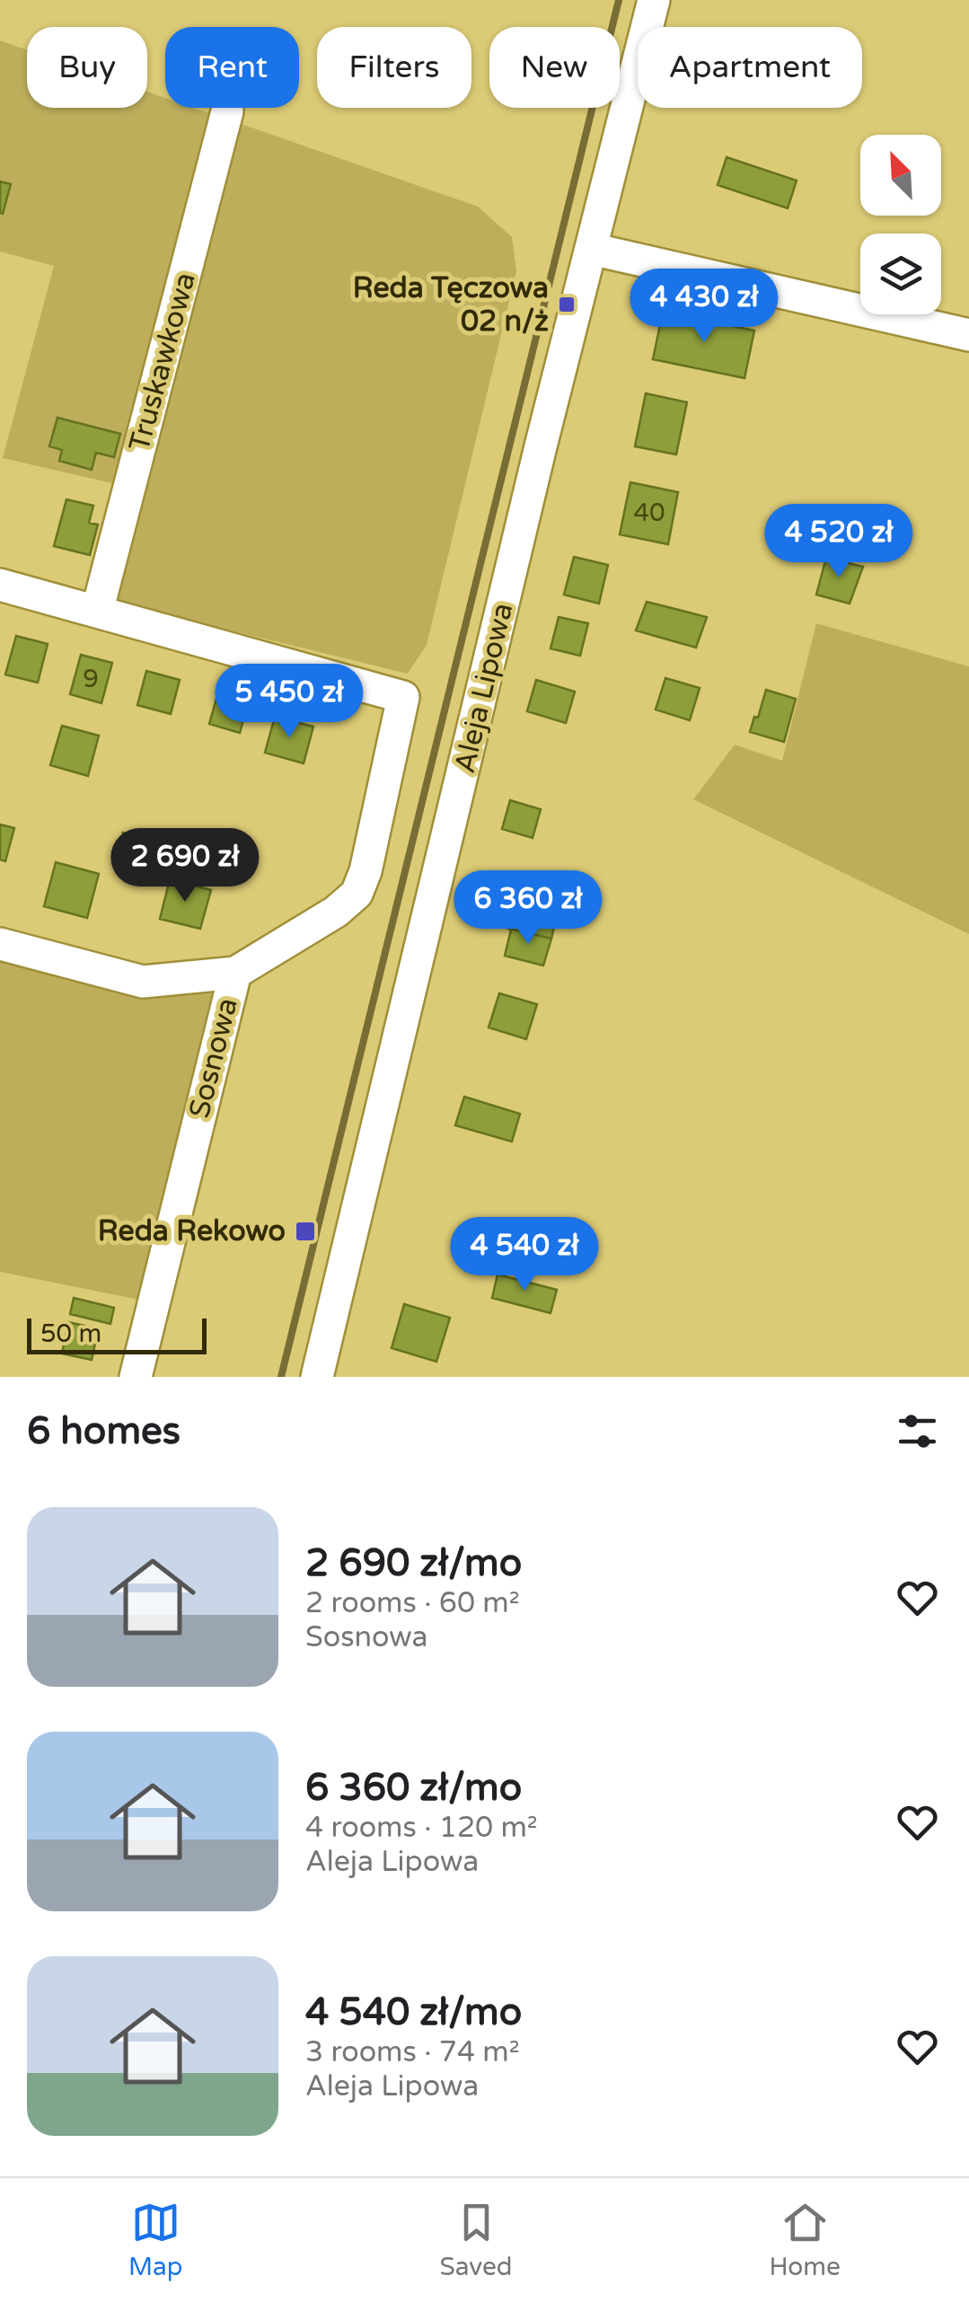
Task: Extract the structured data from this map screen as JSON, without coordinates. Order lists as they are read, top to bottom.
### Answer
{
  "streets": {
    "street": ["Truskawkowa", "Aleja Lipowa", "Sosnowa"]
  },
  "places": {
    "transit": ["Reda Tęczowa 02 n/ż", "Reda Rekowo"]
  },
  "house_numbers": ["40", "9"],
  "scale_bar": "50 m",
  "north": "top left",
  "page": {
    "chip": [
      "Buy",
      "Rent",
      "Filters",
      "New",
      "Apartment"
    ],
    "price": [
      "4 430 zł",
      "4 520 zł",
      "5 450 zł",
      "2 690 zł",
      "6 360 zł",
      "4 540 zł"
    ],
    "scale": "50 m",
    "heading": "6 homes",
    "list": [
      {
        "name": "2 690 zł/mo",
        "note": "2 rooms · 60 m² · Sosnowa"
      },
      {
        "name": "6 360 zł/mo",
        "note": "4 rooms · 120 m² · Aleja Lipowa"
      },
      {
        "name": "4 540 zł/mo",
        "note": "3 rooms · 74 m² · Aleja Lipowa"
      }
    ],
    "tabs": ["Map", "Saved", "Home"]
  }
}
